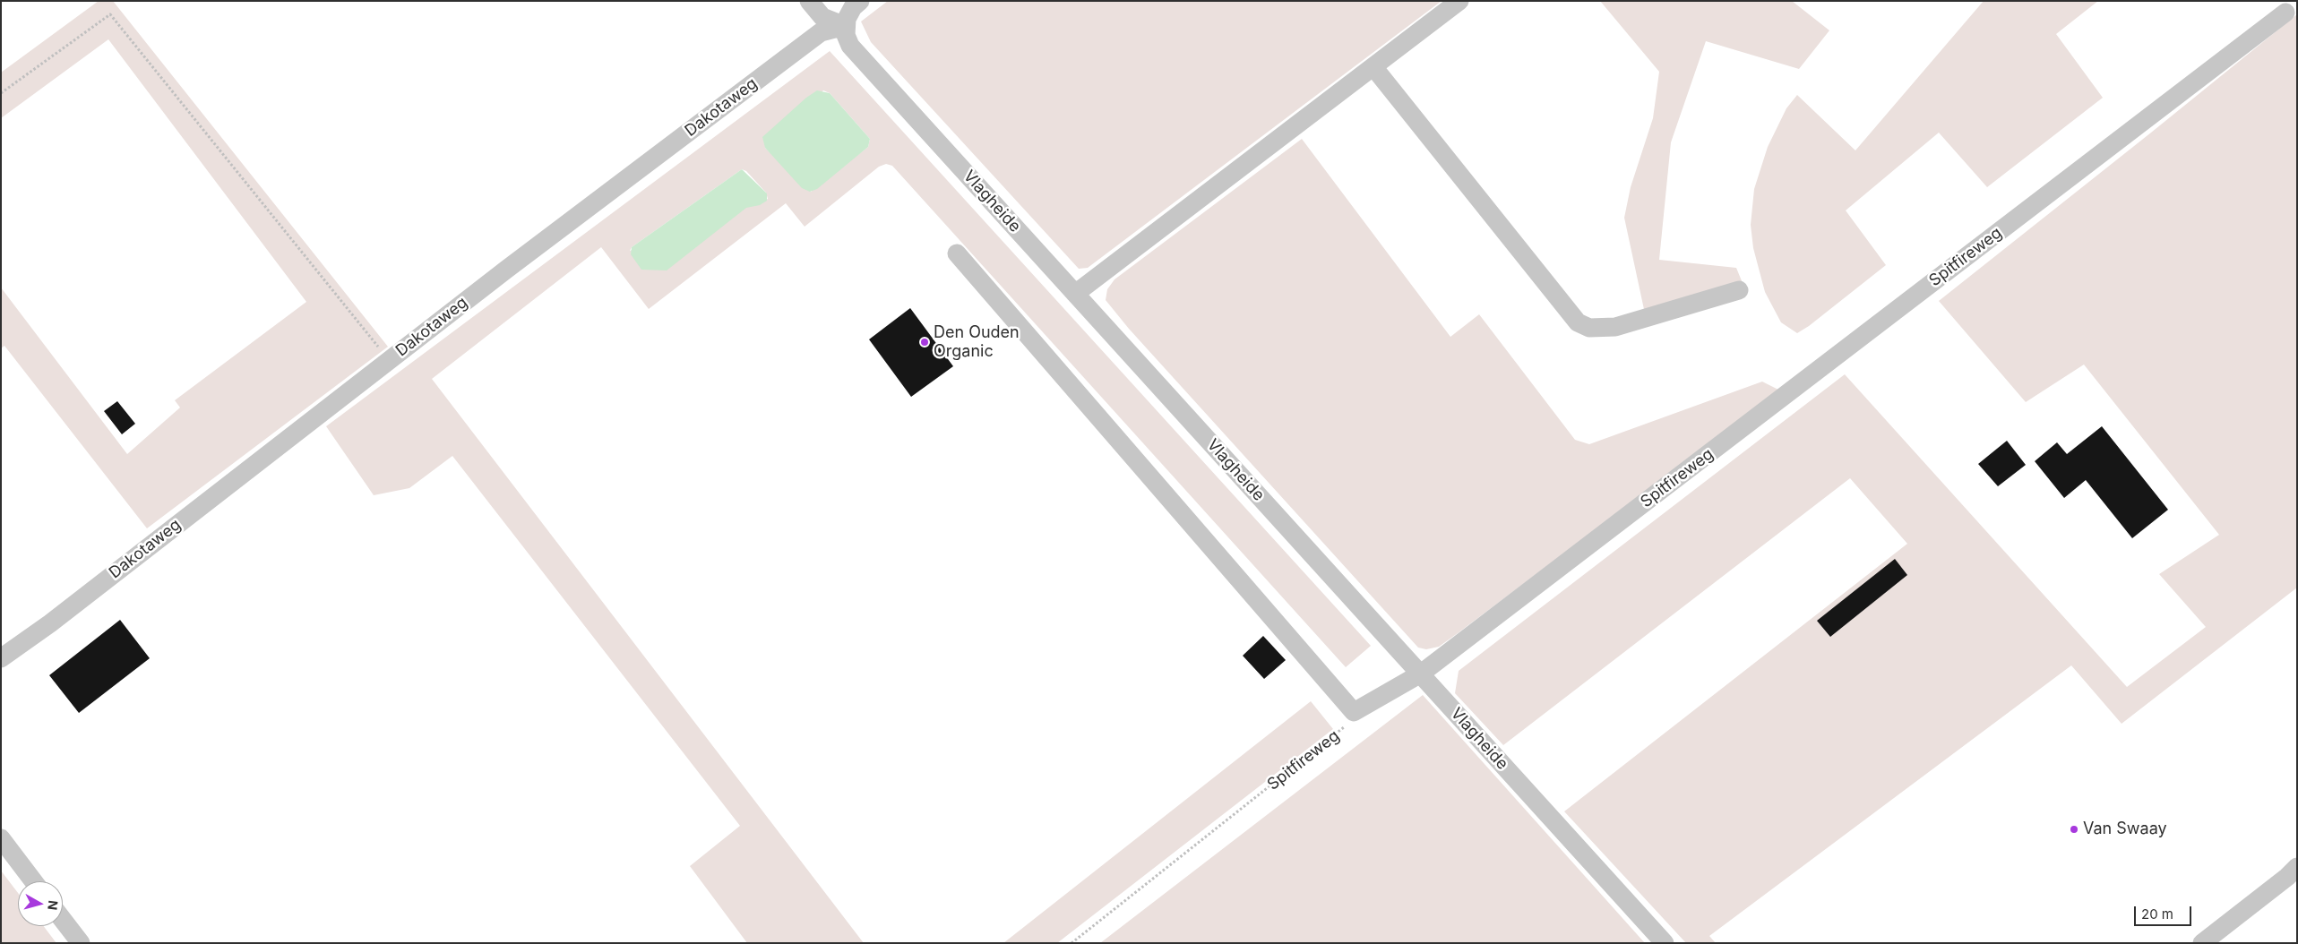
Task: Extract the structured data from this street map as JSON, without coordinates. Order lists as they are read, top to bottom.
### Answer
{
  "streets": {
    "street": ["Dakotaweg", "Vlagheide", "Spitfireweg"]
  },
  "crossings": [
    ["Dakotaweg", "Vlagheide"],
    ["Vlagheide", "Spitfireweg"]
  ],
  "places": ["Den Ouden Organic", "Van Swaay"],
  "scale_bar": "20 m",
  "north": "right"
}
